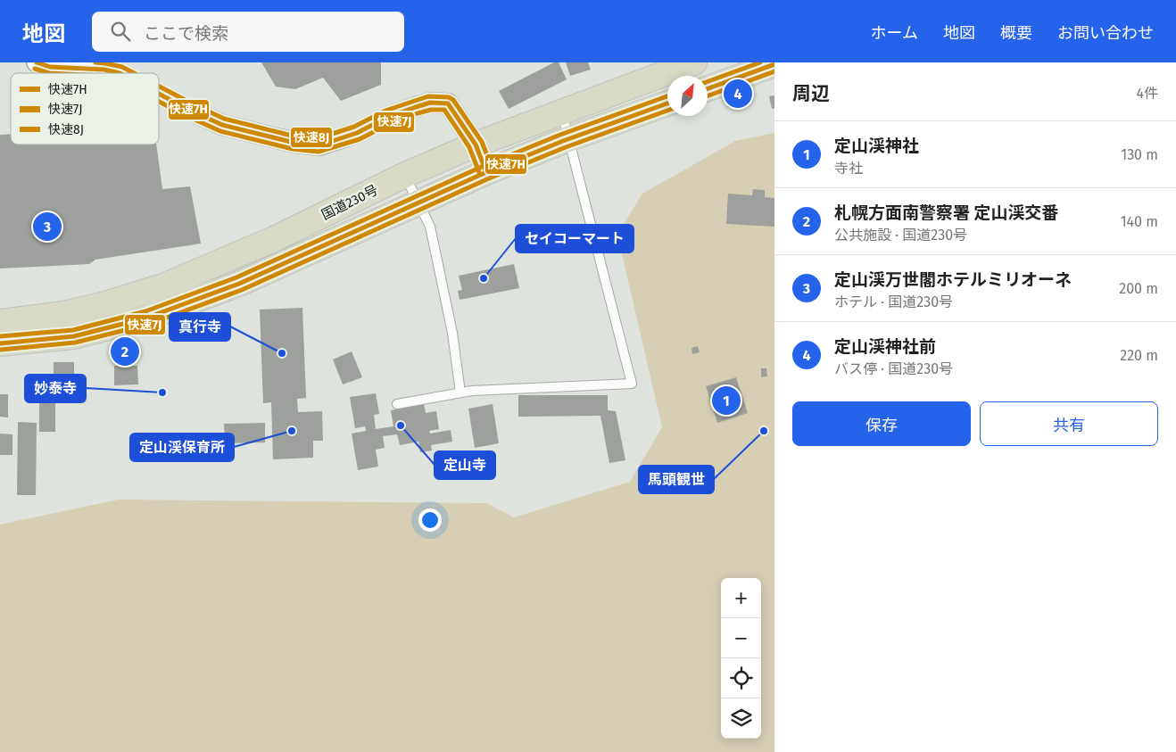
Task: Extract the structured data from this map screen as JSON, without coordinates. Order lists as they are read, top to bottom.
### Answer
{
  "streets": {
    "highway": ["国道230号"]
  },
  "places": [
    "セイコーマート",
    "真行寺",
    "妙泰寺",
    "定山寺",
    "定山渓保育所",
    "馬頭観世"
  ],
  "lines": ["transit line 快速7H", "transit line 快速8J", "transit line 快速7J"],
  "legend": ["快速7H", "快速7J", "快速8J"],
  "north": "top right",
  "page": {
    "header": "地図",
    "search": "ここで検索",
    "nav": [
      "ホーム",
      "地図",
      "概要",
      "お問い合わせ"
    ],
    "heading": ["周辺", "4件"],
    "pins": [
      "4",
      "3",
      "2",
      "1"
    ],
    "list": [
      {
        "mark": "1",
        "name": "定山渓神社",
        "note": "寺社",
        "value": "130 m"
      },
      {
        "mark": "2",
        "name": "札幌方面南警察署 定山渓交番",
        "note": "公共施設 · 国道230号",
        "value": "140 m"
      },
      {
        "mark": "3",
        "name": "定山渓万世閣ホテルミリオーネ",
        "note": "ホテル · 国道230号",
        "value": "200 m"
      },
      {
        "mark": "4",
        "name": "定山渓神社前",
        "note": "バス停 · 国道230号",
        "value": "220 m"
      }
    ],
    "buttons": ["保存", "共有"],
    "map_buttons": ["+", "−"]
  }
}
